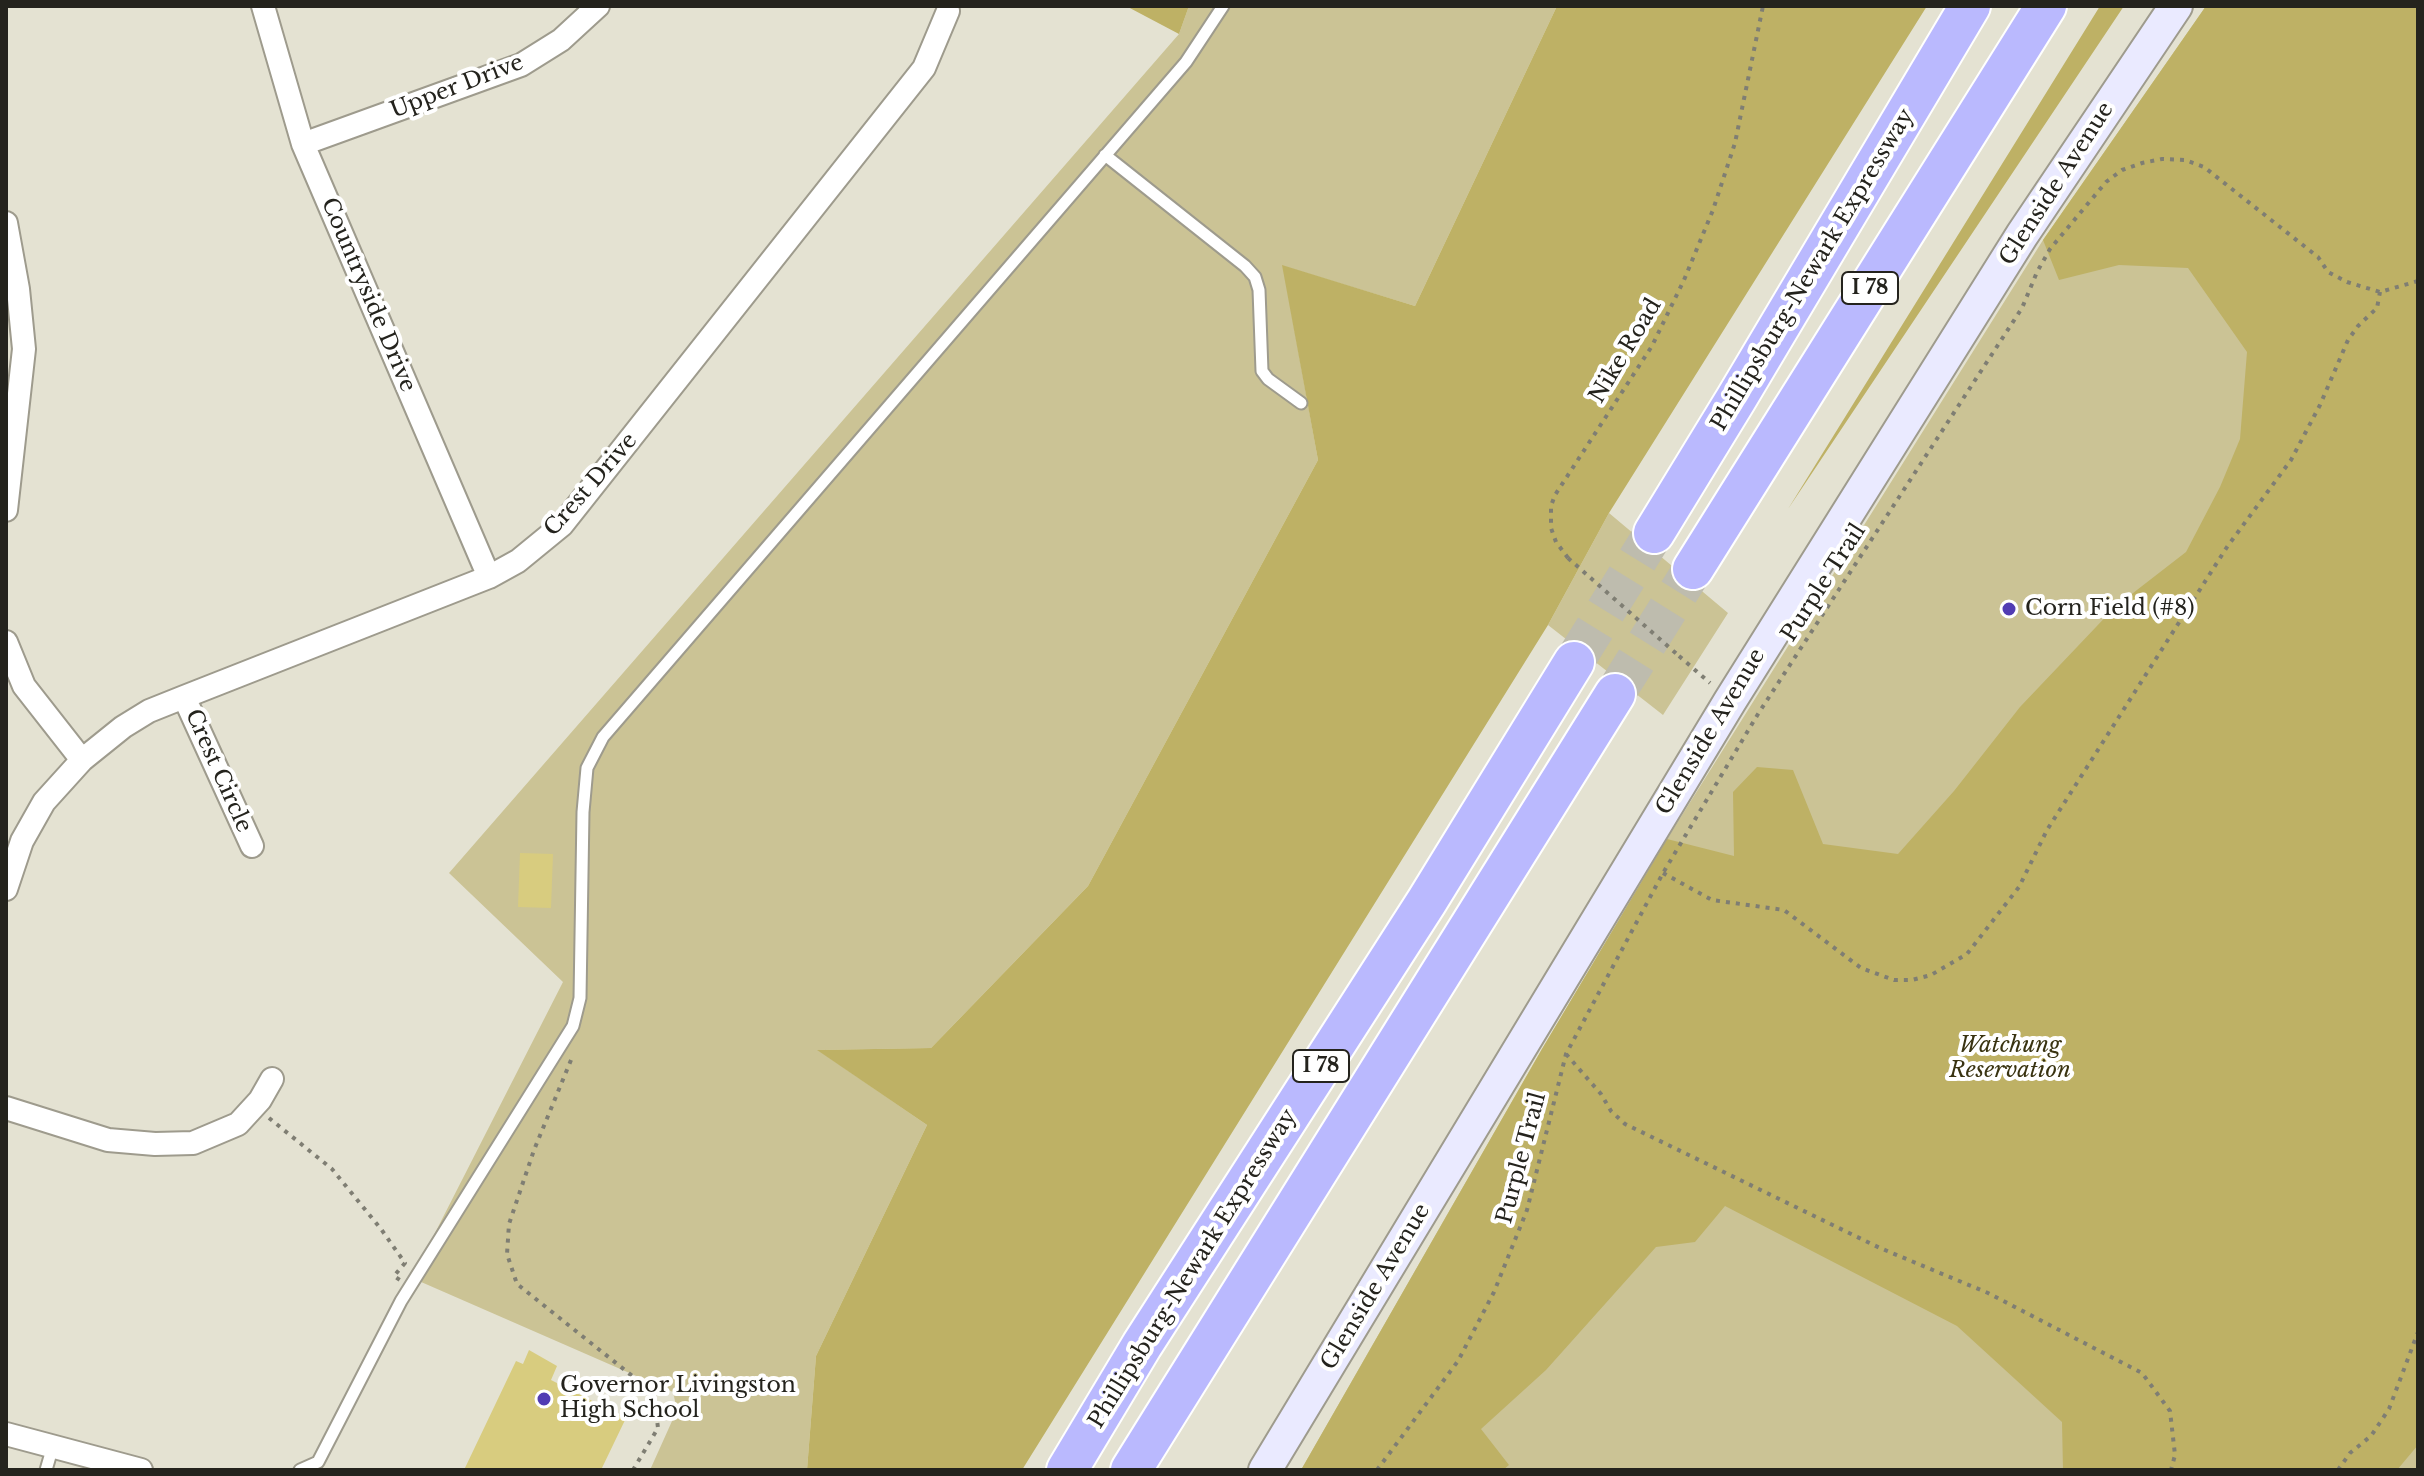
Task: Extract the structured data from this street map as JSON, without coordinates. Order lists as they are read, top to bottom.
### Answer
{
  "streets": {
    "highway": ["Phillipsburg-Newark Expressway", "I 78"],
    "main road": ["Glenside Avenue"],
    "street": [
      "Upper Drive",
      "Countryside Drive",
      "Crest Drive",
      "Crest Circle"
    ],
    "path": ["Nike Road", "Purple Trail"]
  },
  "crossings": [
    ["Upper Drive", "Countryside Drive"],
    ["Glenside Avenue", "Nike Road"],
    ["Countryside Drive", "Crest Drive"],
    ["Crest Drive", "Crest Circle"]
  ],
  "parks": ["Watchung Reservation"],
  "places": ["Corn Field (#8)", "Governor Livingston High School"]
}
